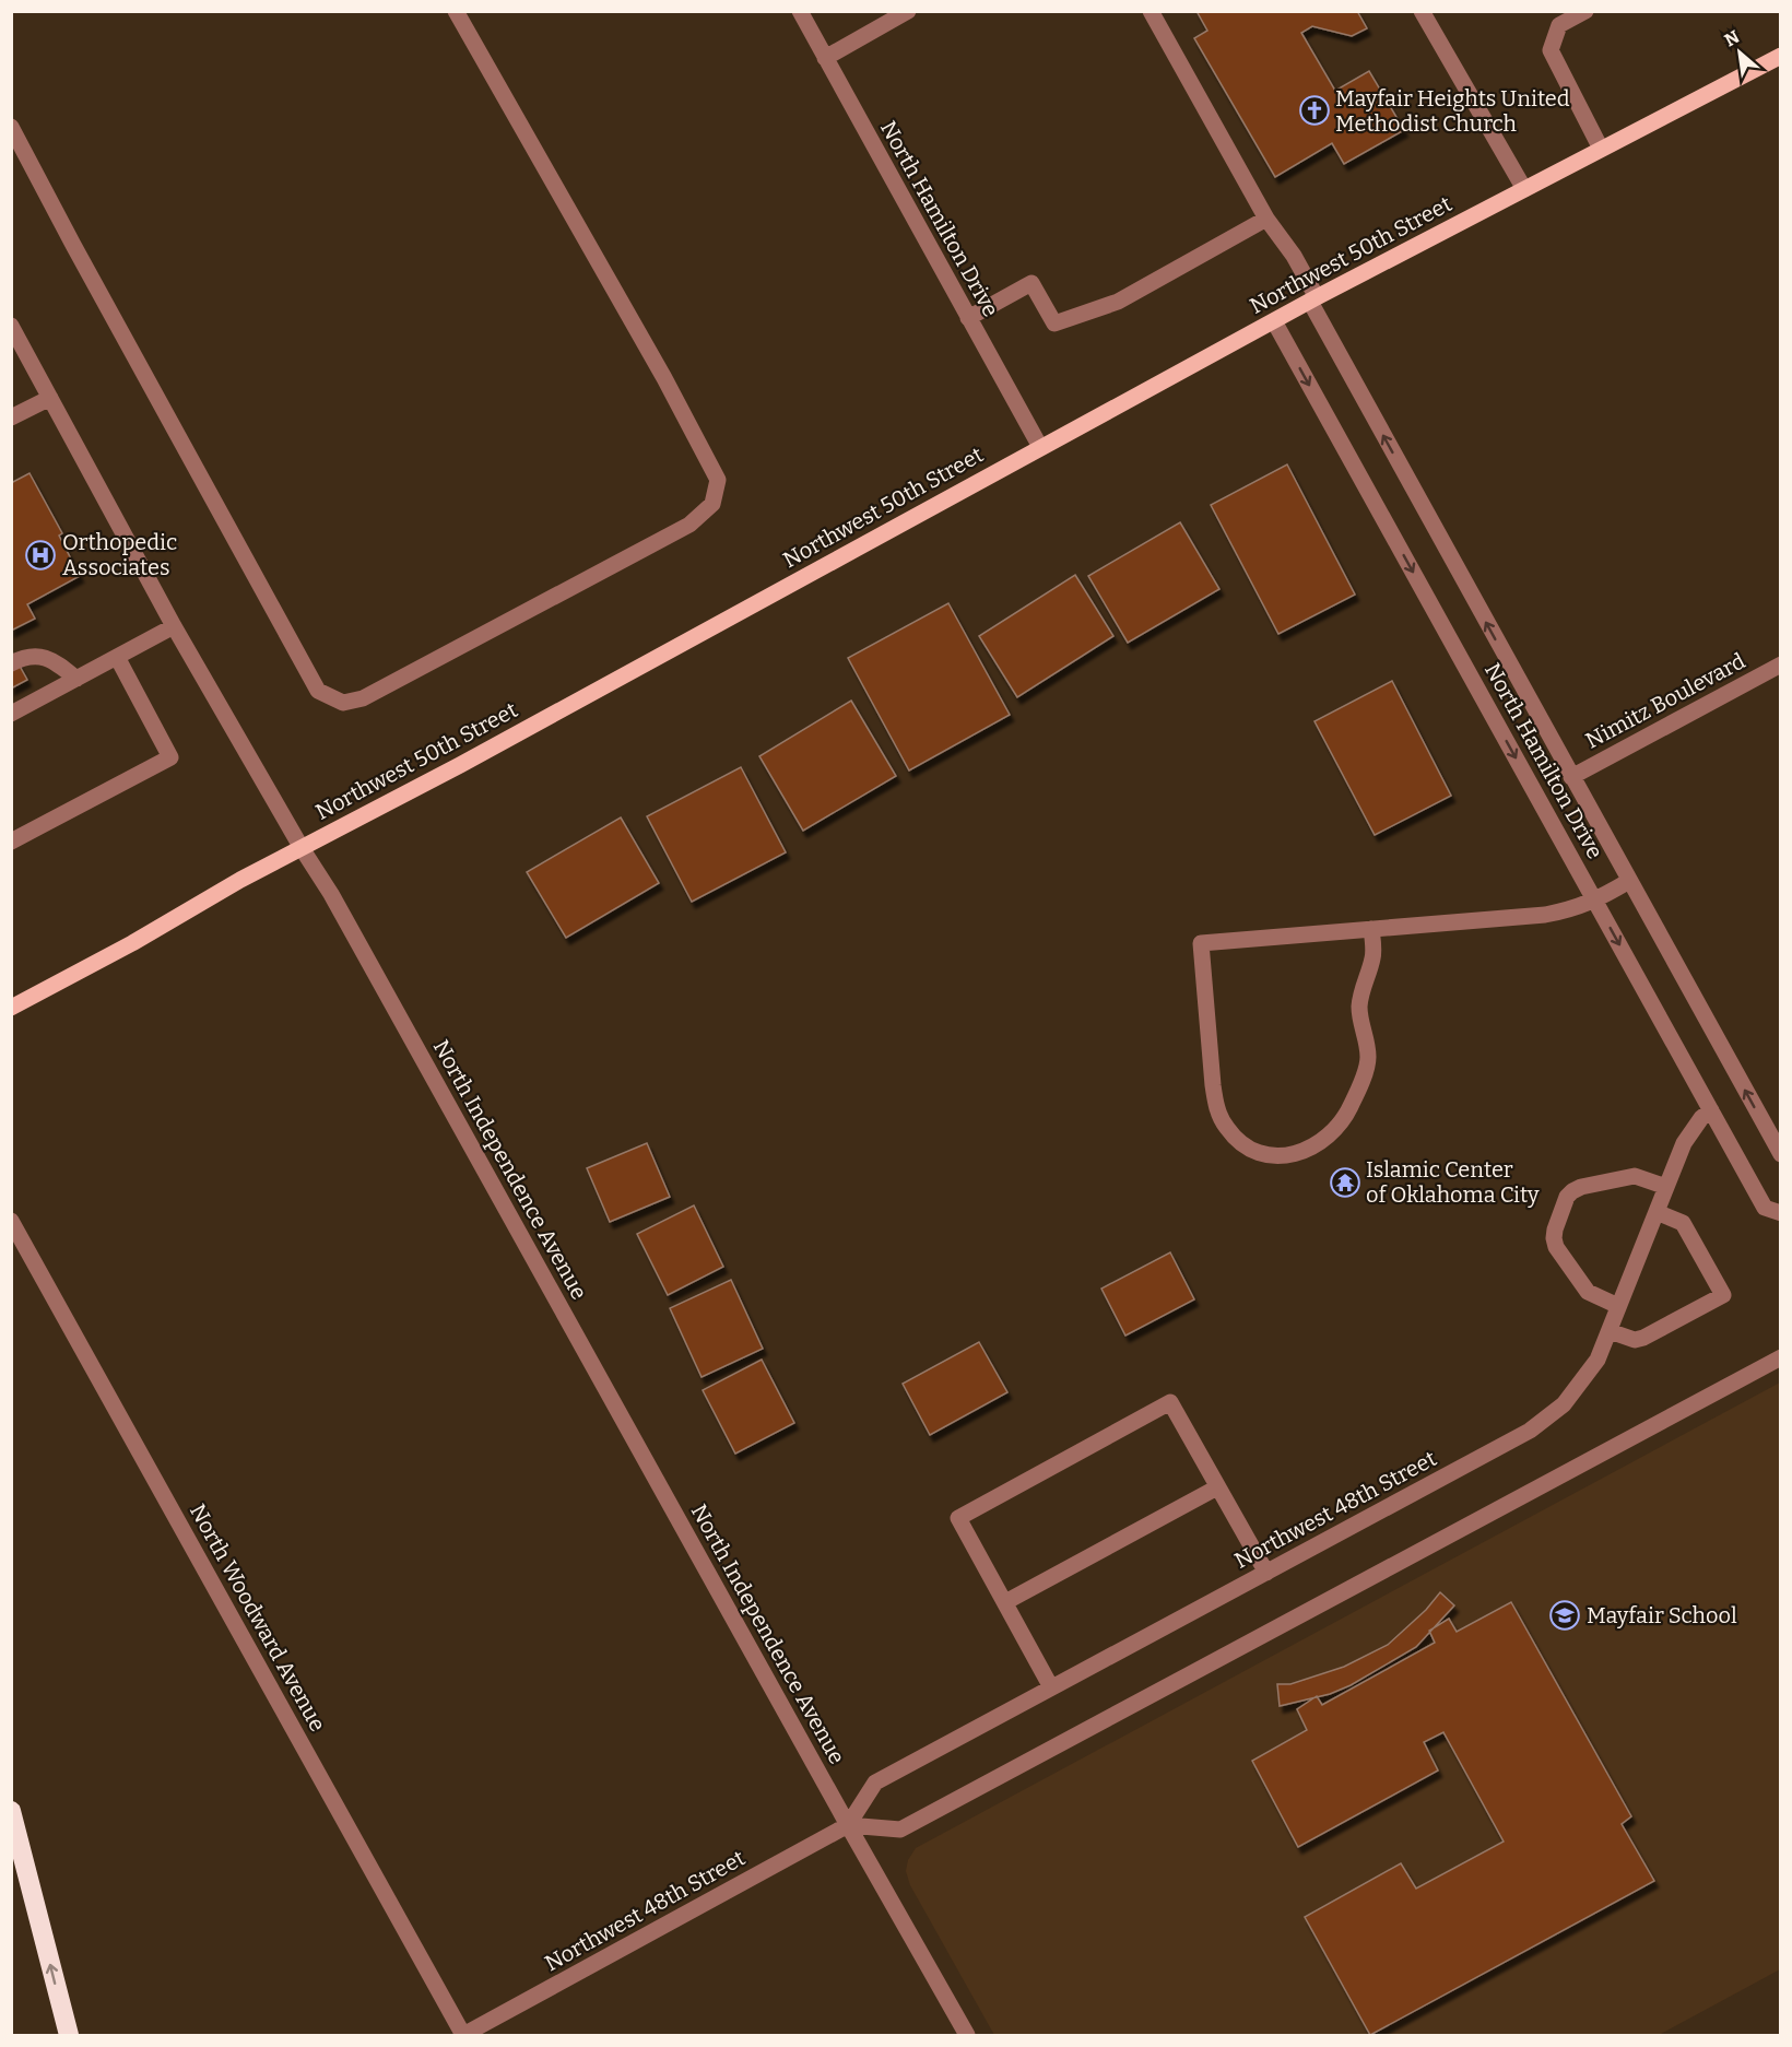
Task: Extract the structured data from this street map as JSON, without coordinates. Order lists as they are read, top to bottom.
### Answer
{
  "streets": {
    "main road": ["Northwest 50th Street"],
    "street": [
      "North Hamilton Drive",
      "Nimitz Boulevard",
      "North Independence Avenue",
      "Northwest 48th Street",
      "North Woodward Avenue"
    ]
  },
  "crossings": [
    ["North Hamilton Drive", "Northwest 50th Street"],
    ["North Hamilton Drive", "Nimitz Boulevard"],
    ["North Hamilton Drive", "Northwest 48th Street"],
    ["Northwest 50th Street", "North Independence Avenue"],
    ["North Independence Avenue", "Northwest 48th Street"],
    ["Northwest 48th Street", "North Woodward Avenue"]
  ],
  "places": {
    "church": ["Mayfair Heights United Methodist Church"],
    "hospital": ["Orthopedic Associates"],
    "temple": ["Islamic Center of Oklahoma City"],
    "school or university": ["Mayfair School"]
  },
  "north": "top left"
}
